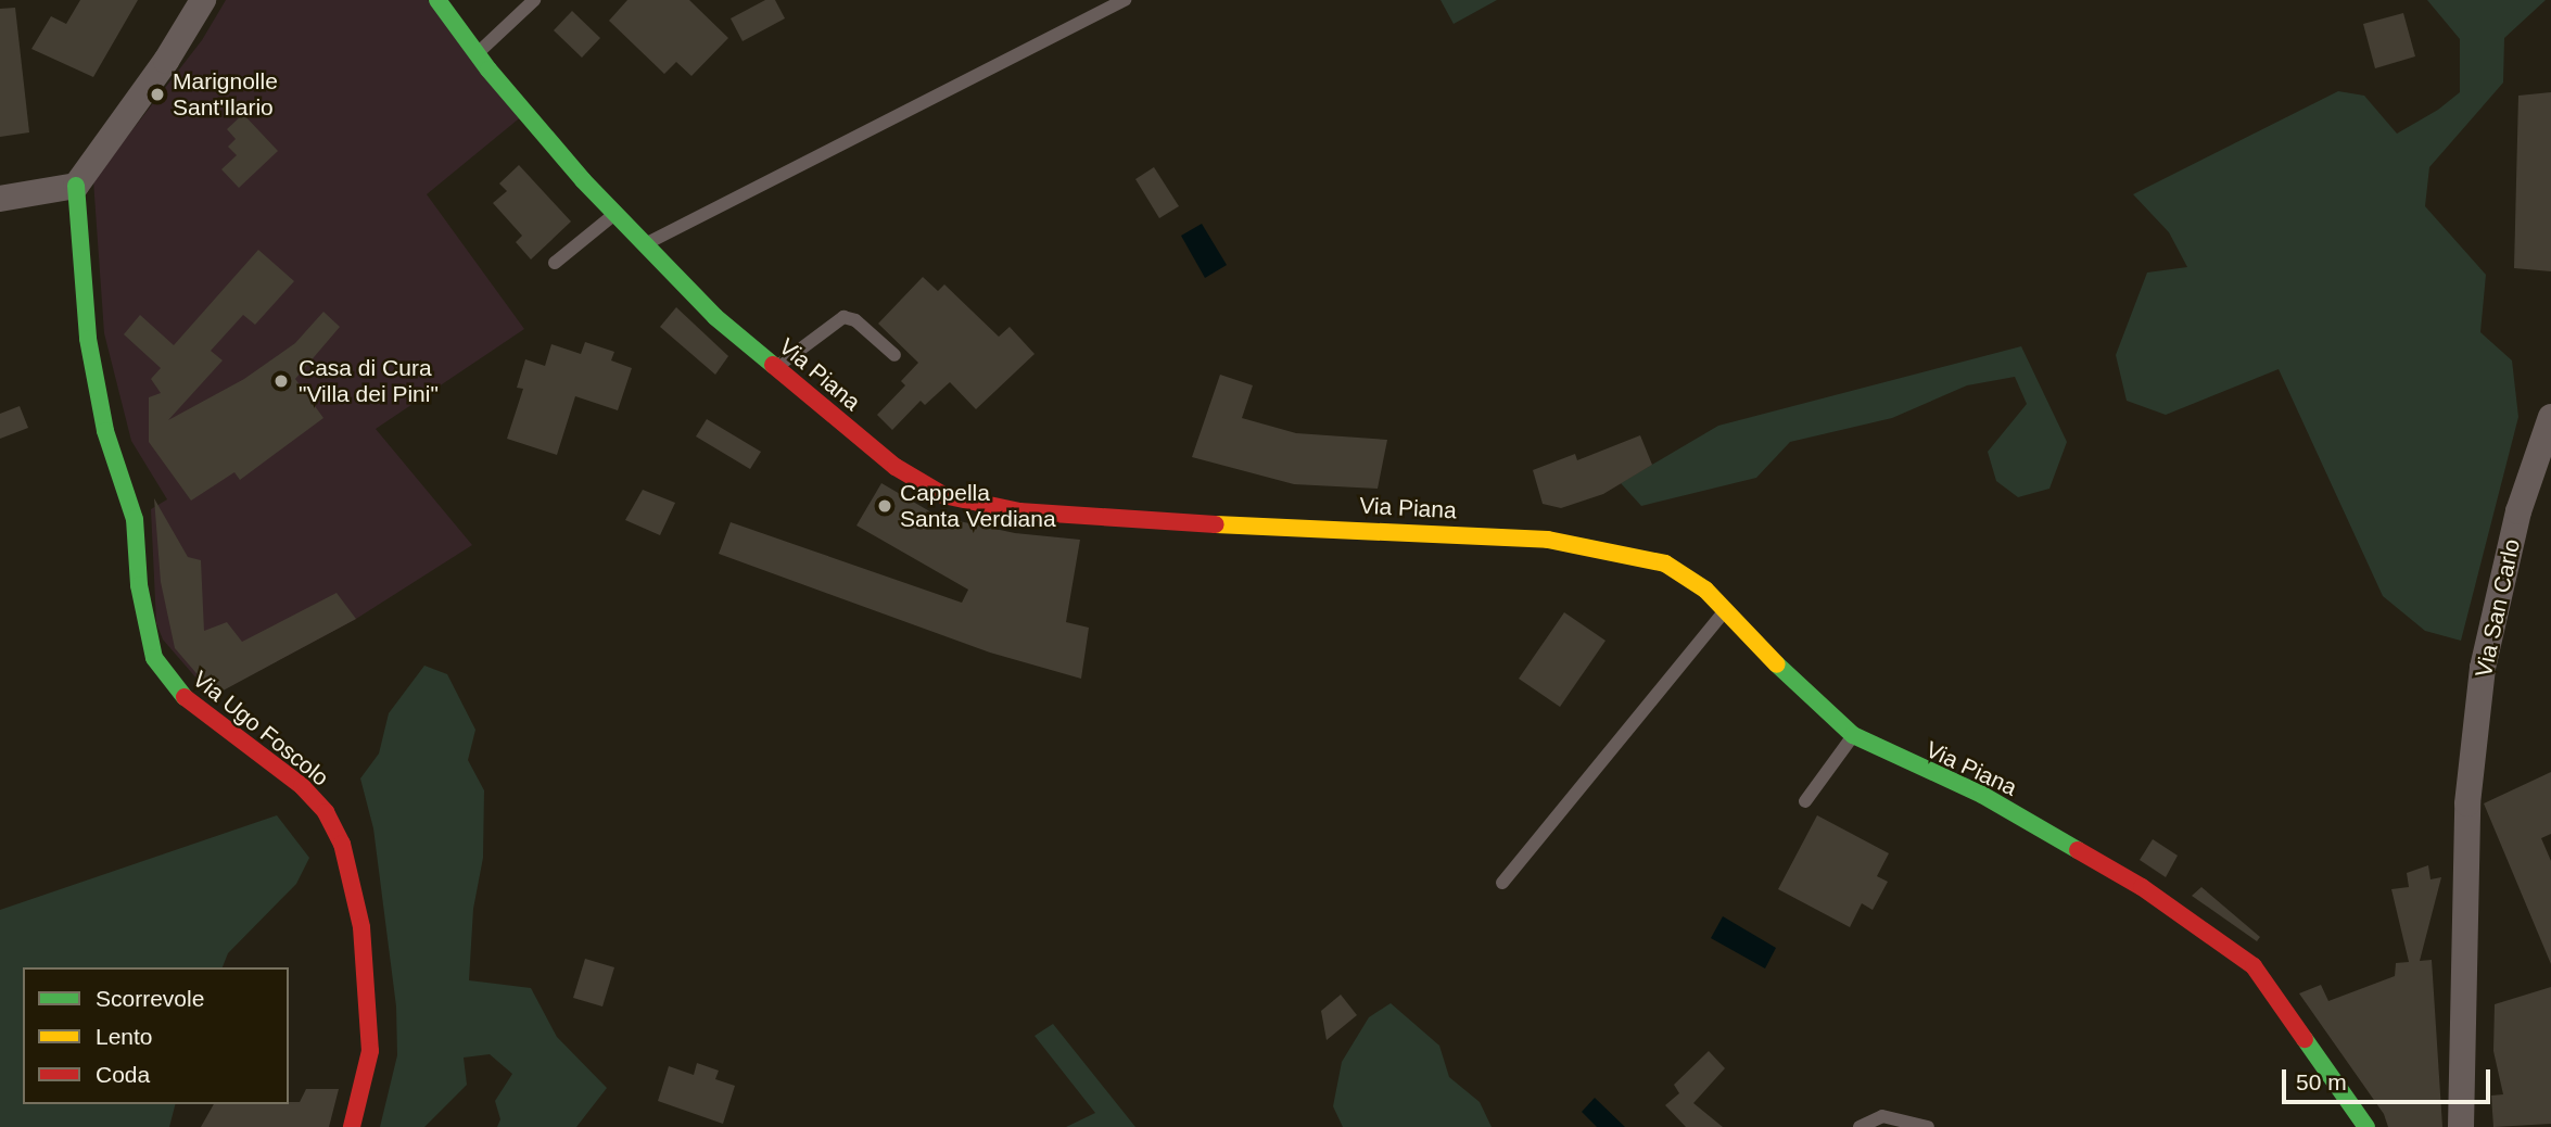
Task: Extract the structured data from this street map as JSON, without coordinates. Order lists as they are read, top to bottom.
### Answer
{
  "streets": {
    "street": ["Via Piana", "Via San Carlo", "Via Ugo Foscolo"]
  },
  "places": ["Marignolle Sant'Ilario", "Casa di Cura \"Villa dei Pini\"", "Cappella Santa Verdiana"],
  "legend": ["Scorrevole", "Lento", "Coda"],
  "scale_bar": "50 m"
}
